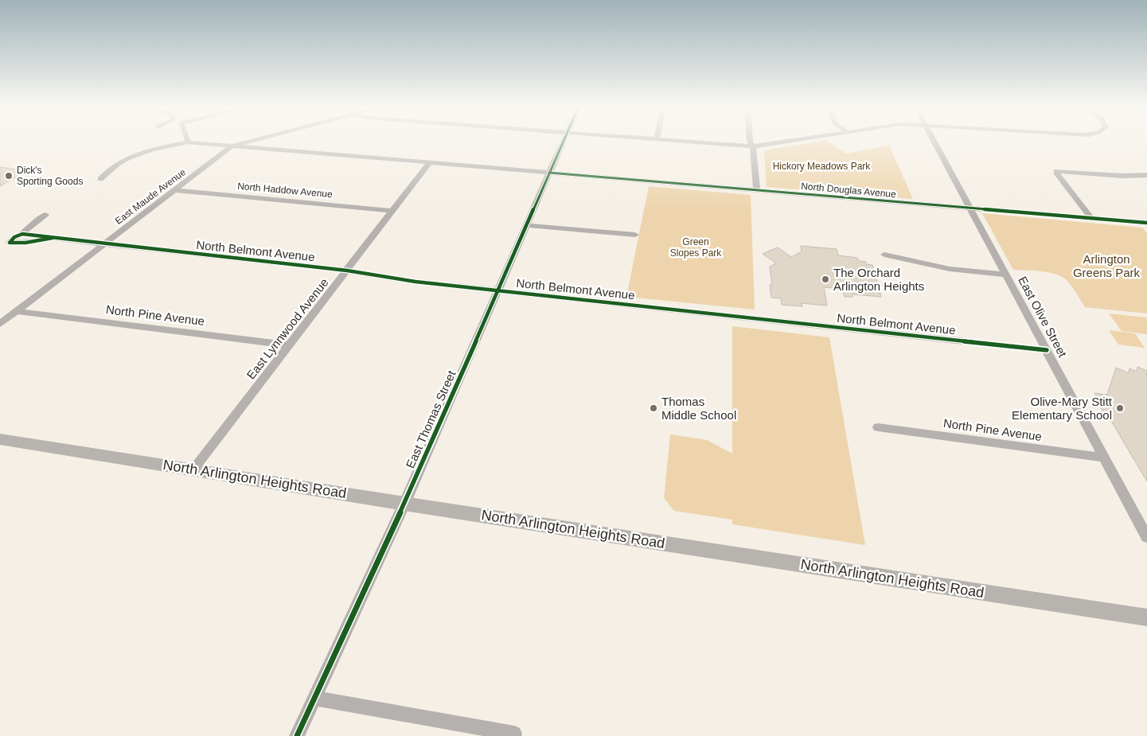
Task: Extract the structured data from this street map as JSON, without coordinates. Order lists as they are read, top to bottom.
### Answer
{
  "streets": {
    "main road": ["North Arlington Heights Road"],
    "street": [
      "North Haddow Avenue",
      "North Douglas Avenue",
      "East Maude Avenue",
      "North Belmont Avenue",
      "North Pine Avenue",
      "East Olive Street",
      "East Lynnwood Avenue",
      "East Thomas Street"
    ]
  },
  "crossings": [
    ["North Haddow Avenue", "East Maude Avenue"],
    ["North Haddow Avenue", "East Lynnwood Avenue"],
    ["North Douglas Avenue", "East Maude Avenue"],
    ["North Douglas Avenue", "East Olive Street"],
    ["North Douglas Avenue", "East Lynnwood Avenue"],
    ["North Douglas Avenue", "East Thomas Street"],
    ["East Maude Avenue", "North Belmont Avenue"],
    ["East Maude Avenue", "North Pine Avenue"],
    ["North Belmont Avenue", "East Olive Street"],
    ["North Belmont Avenue", "East Lynnwood Avenue"],
    ["North Belmont Avenue", "East Thomas Street"],
    ["North Pine Avenue", "East Olive Street"],
    ["North Pine Avenue", "East Lynnwood Avenue"],
    ["East Lynnwood Avenue", "North Arlington Heights Road"],
    ["East Thomas Street", "North Arlington Heights Road"]
  ],
  "parks": ["Hickory Meadows Park", "Green Slopes Park", "Arlington Greens Park"],
  "places": [
    "Dick's Sporting Goods",
    "The Orchard Arlington Heights",
    "Thomas Middle School",
    "Olive-Mary Stitt Elementary School"
  ]
}
